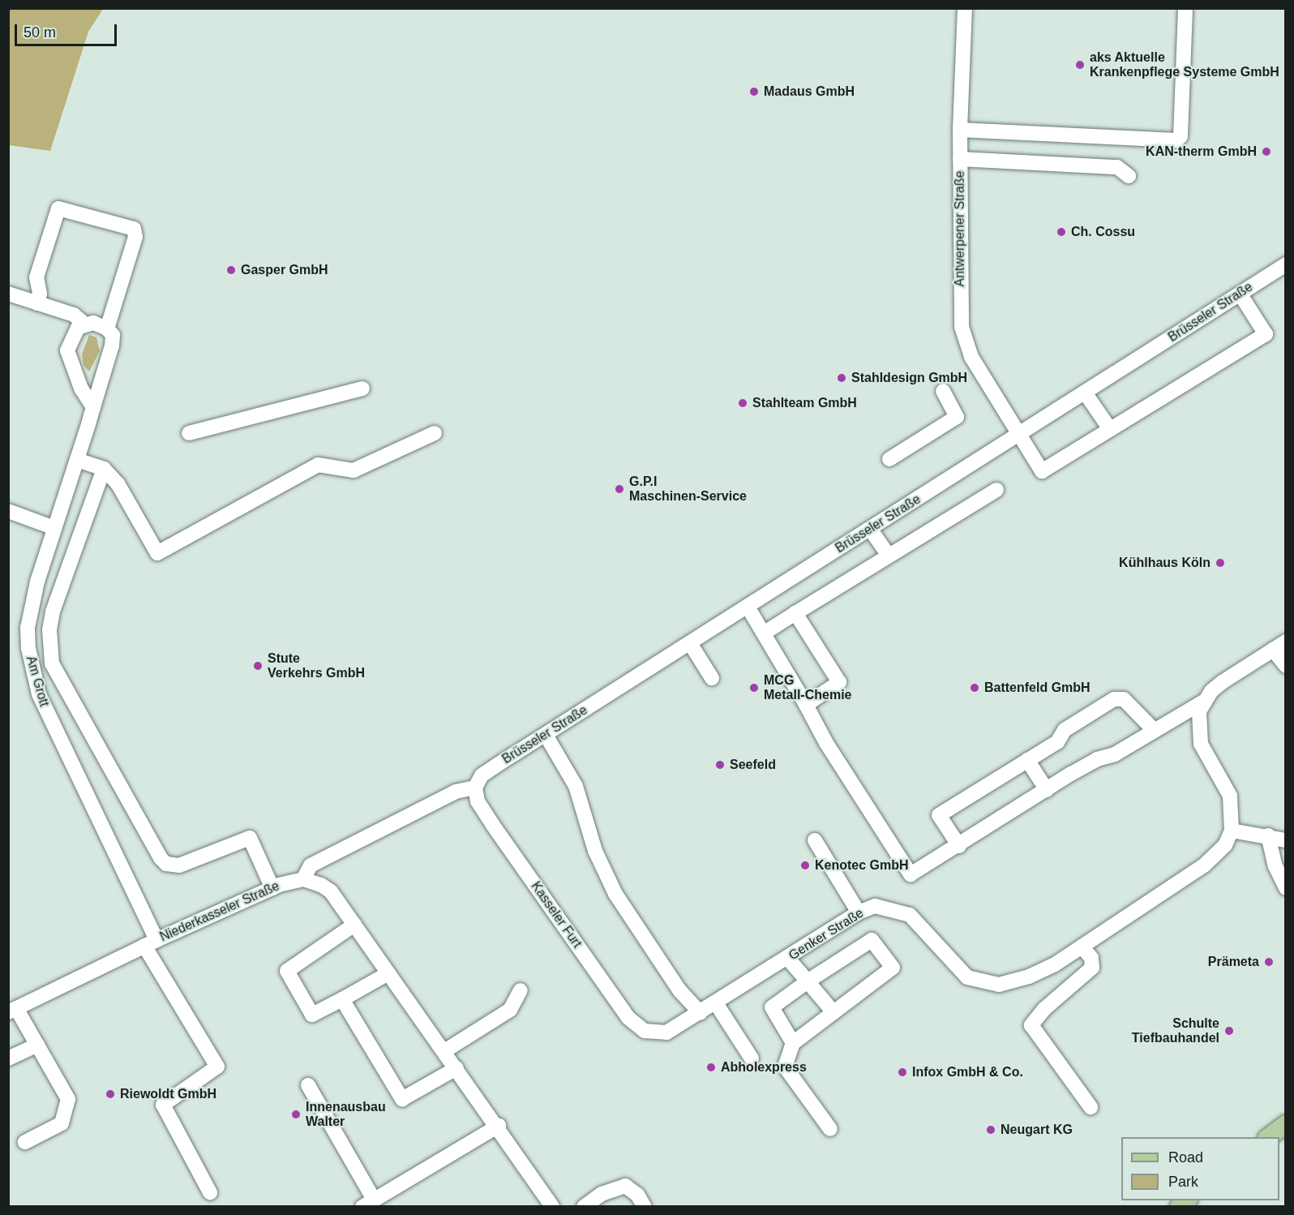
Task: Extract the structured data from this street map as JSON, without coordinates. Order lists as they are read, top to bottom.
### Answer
{
  "streets": {
    "street": [
      "Antwerpener Straße",
      "Brüsseler Straße",
      "Am Grott",
      "Niederkasseler Straße",
      "Kasseler Furt",
      "Genker Straße"
    ]
  },
  "crossings": [
    ["Antwerpener Straße", "Brüsseler Straße"],
    ["Brüsseler Straße", "Kasseler Furt"],
    ["Am Grott", "Niederkasseler Straße"],
    ["Kasseler Furt", "Genker Straße"]
  ],
  "places": [
    "aks Aktuelle Krankenpflege Systeme GmbH",
    "Madaus GmbH",
    "KAN-therm GmbH",
    "Ch. Cossu",
    "Gasper GmbH",
    "Stahldesign GmbH",
    "Stahlteam GmbH",
    "G.P.I Maschinen-Service",
    "Kühlhaus Köln",
    "Stute Verkehrs GmbH",
    "MCG Metall-Chemie",
    "Battenfeld GmbH",
    "Seefeld",
    "Kenotec GmbH",
    "Prämeta",
    "Schulte Tiefbauhandel",
    "Abholexpress",
    "Infox GmbH & Co.",
    "Riewoldt GmbH",
    "Innenausbau Walter",
    "Neugart KG"
  ],
  "legend": ["Road", "Park"],
  "scale_bar": "50 m"
}
